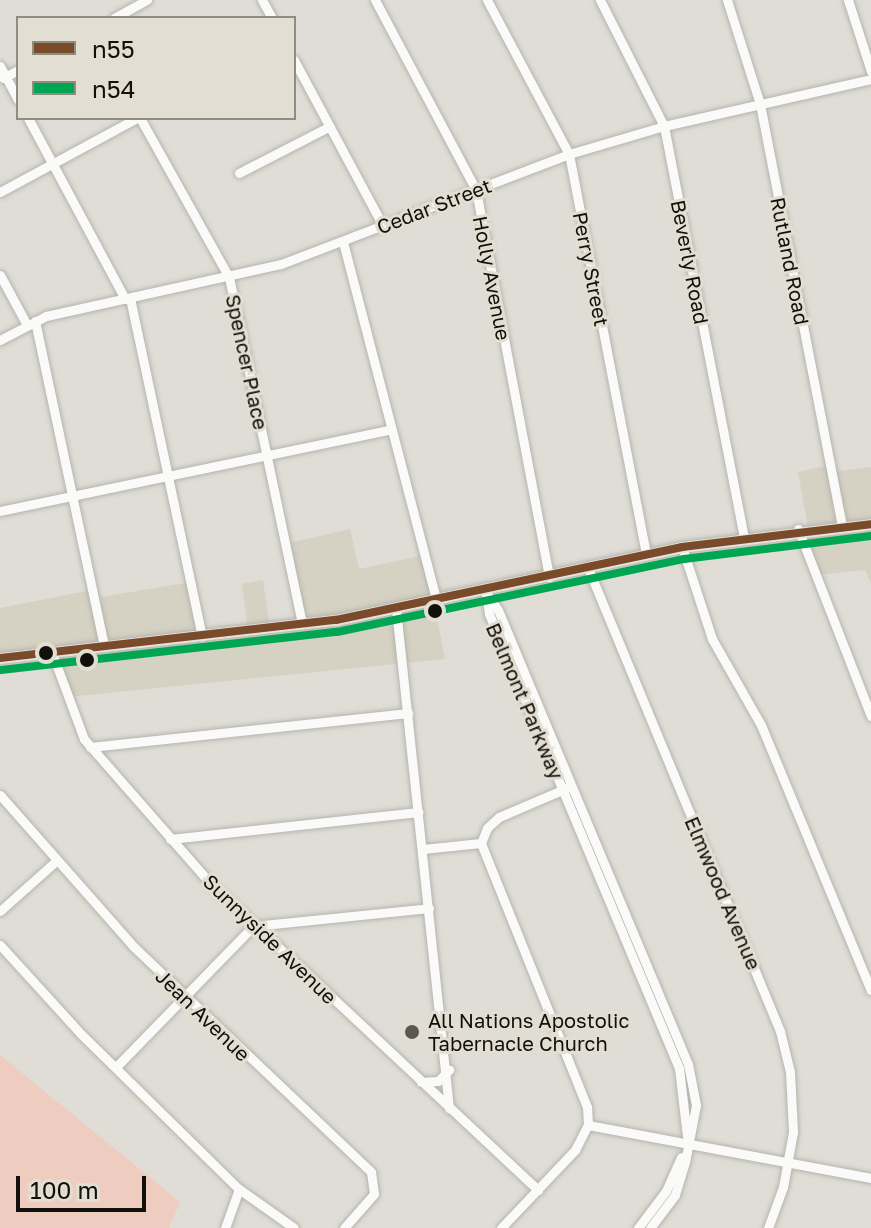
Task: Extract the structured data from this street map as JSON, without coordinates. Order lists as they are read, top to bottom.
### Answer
{
  "streets": {
    "street": [
      "Cedar Street",
      "Rutland Road",
      "Beverly Road",
      "Perry Street",
      "Holly Avenue",
      "Spencer Place",
      "Belmont Parkway",
      "Elmwood Avenue",
      "Sunnyside Avenue",
      "Jean Avenue"
    ]
  },
  "crossings": [
    ["Cedar Street", "Rutland Road"],
    ["Cedar Street", "Beverly Road"],
    ["Cedar Street", "Perry Street"],
    ["Cedar Street", "Holly Avenue"],
    ["Cedar Street", "Spencer Place"]
  ],
  "places": ["All Nations Apostolic Tabernacle Church"],
  "lines": ["transit line n55", "transit line n54"],
  "legend": ["n55", "n54"],
  "scale_bar": "100 m"
}
